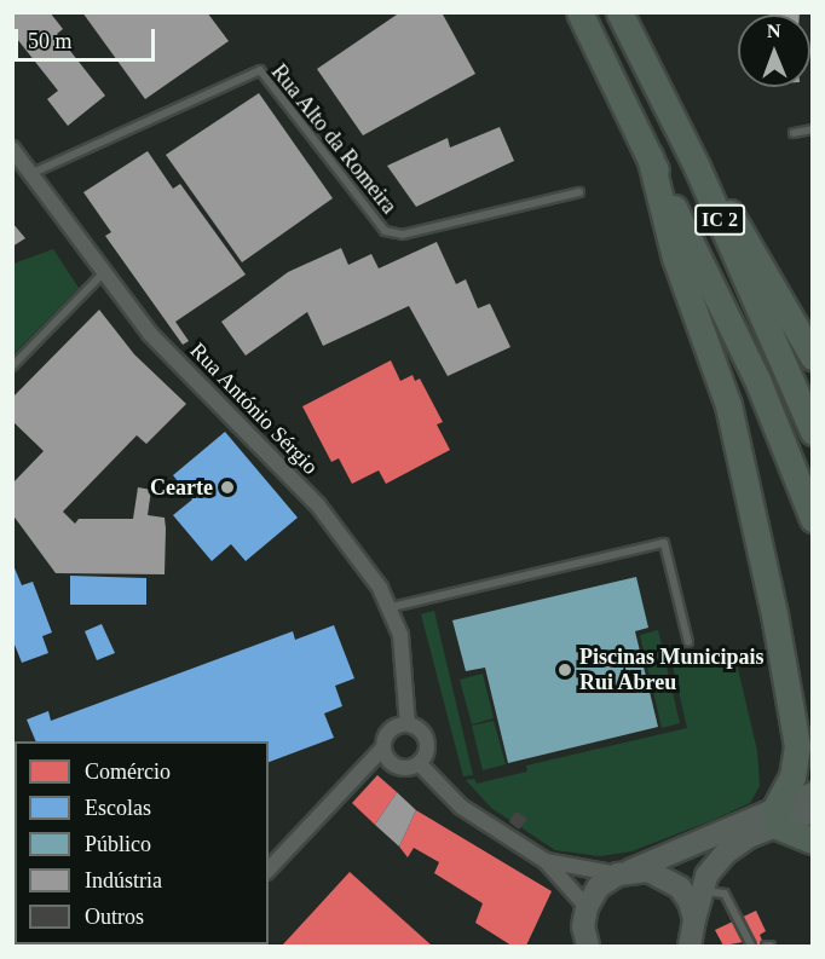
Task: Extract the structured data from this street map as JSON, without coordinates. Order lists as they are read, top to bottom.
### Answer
{
  "streets": {
    "highway": ["IC 2"],
    "street": ["Rua António Sérgio"],
    "lane": ["Rua Alto da Romeira"]
  },
  "crossings": [
    ["Rua Alto da Romeira", "Rua António Sérgio"]
  ],
  "places": ["Cearte", "Piscinas Municipais Rui Abreu"],
  "legend": [
    "Comércio",
    "Escolas",
    "Público",
    "Indústria",
    "Outros"
  ],
  "scale_bar": "50 m",
  "north": "top"
}
